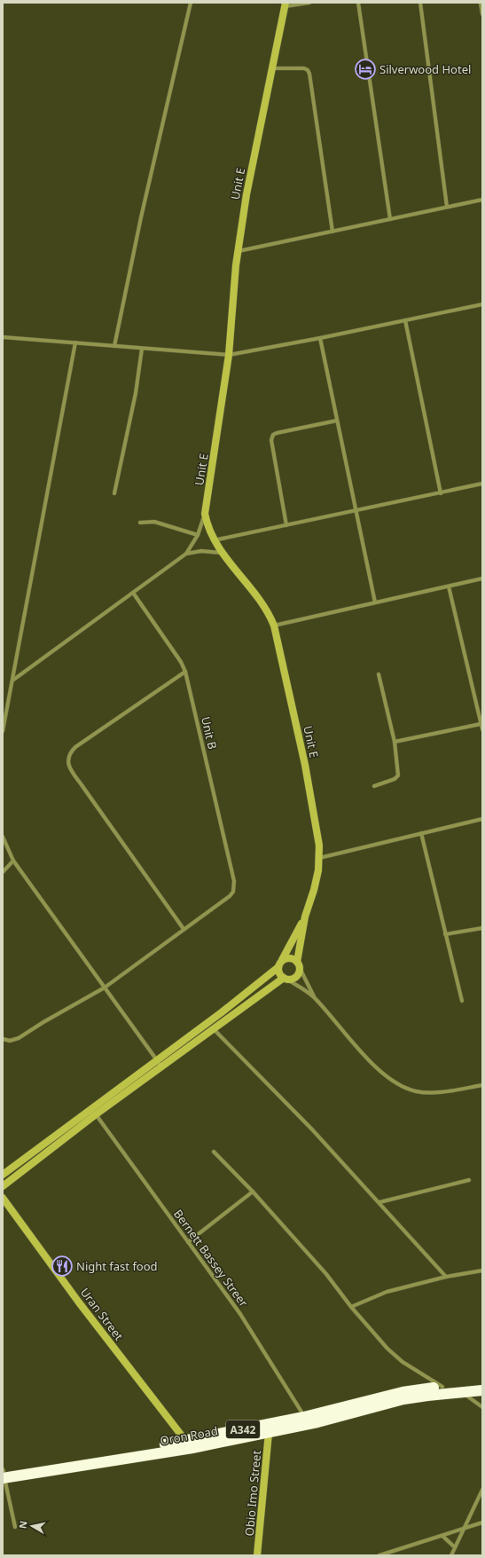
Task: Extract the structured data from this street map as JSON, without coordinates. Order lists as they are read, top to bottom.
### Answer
{
  "streets": {
    "highway": ["A342", "Oron Road"],
    "street": [
      "Unit E",
      "Unit B",
      "Bernett Bassey Streer",
      "Uran Street",
      "Obio Imo Street"
    ]
  },
  "crossings": [
    ["Bernett Bassey Streer", "Oron Road"],
    ["Uran Street", "Oron Road"],
    ["Oron Road", "Obio Imo Street"]
  ],
  "places": {
    "hotel": ["Silverwood Hotel"],
    "restaurant": ["Night fast food"]
  },
  "north": "left"
}
